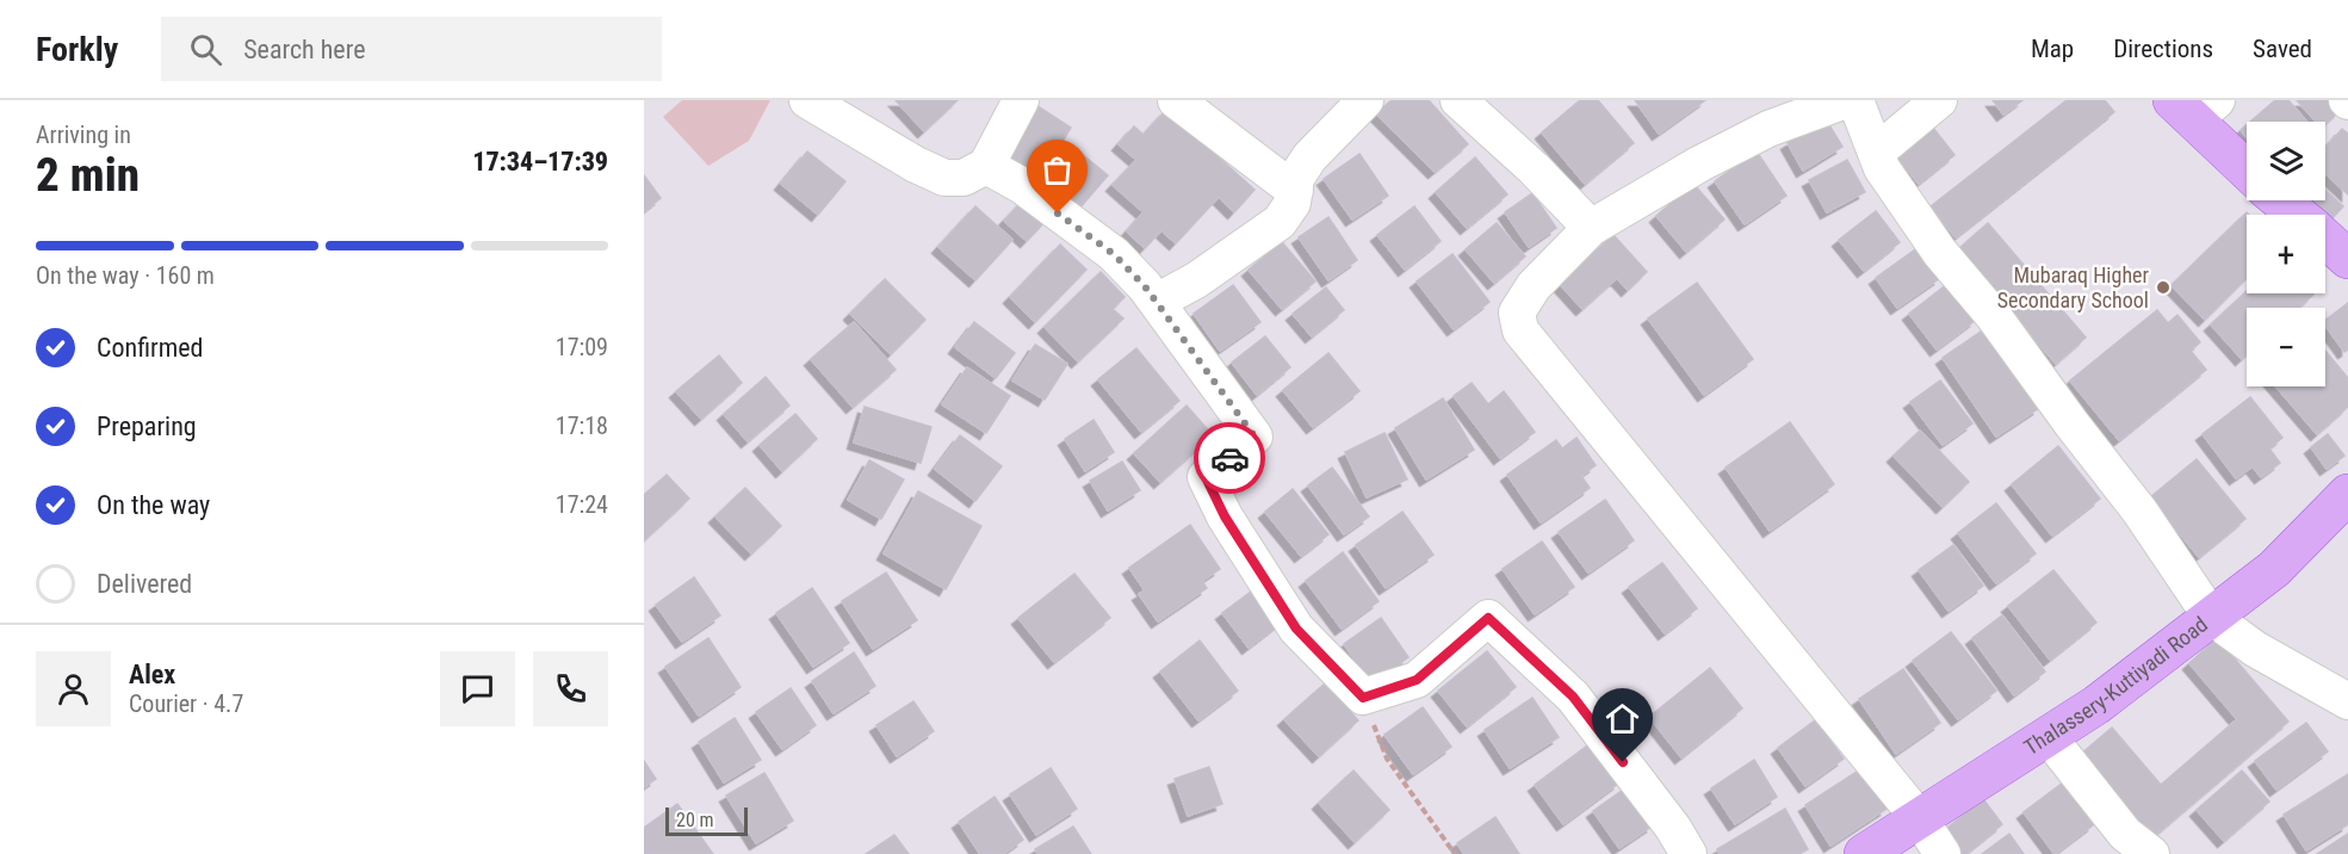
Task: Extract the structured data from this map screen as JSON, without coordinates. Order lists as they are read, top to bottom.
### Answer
{
  "streets": {
    "main road": ["Thalassery-Kuttiyadi Road"]
  },
  "places": ["Mubaraq Higher Secondary School"],
  "scale_bar": "20 m",
  "page": {
    "header": "Forkly",
    "search": "Search here",
    "nav": ["Map", "Directions", "Saved"],
    "heading": ["2 min", "Arriving in", "17:34–17:39"],
    "panel": ["Alex", "Courier · 4.7"],
    "map_buttons": ["+", "−"],
    "bar": "On the way · 160 m",
    "list": [
      ["Confirmed", "17:09"],
      ["Preparing", "17:18"],
      ["On the way", "17:24"],
      "Delivered"
    ],
    "scale": "20 m"
  }
}
